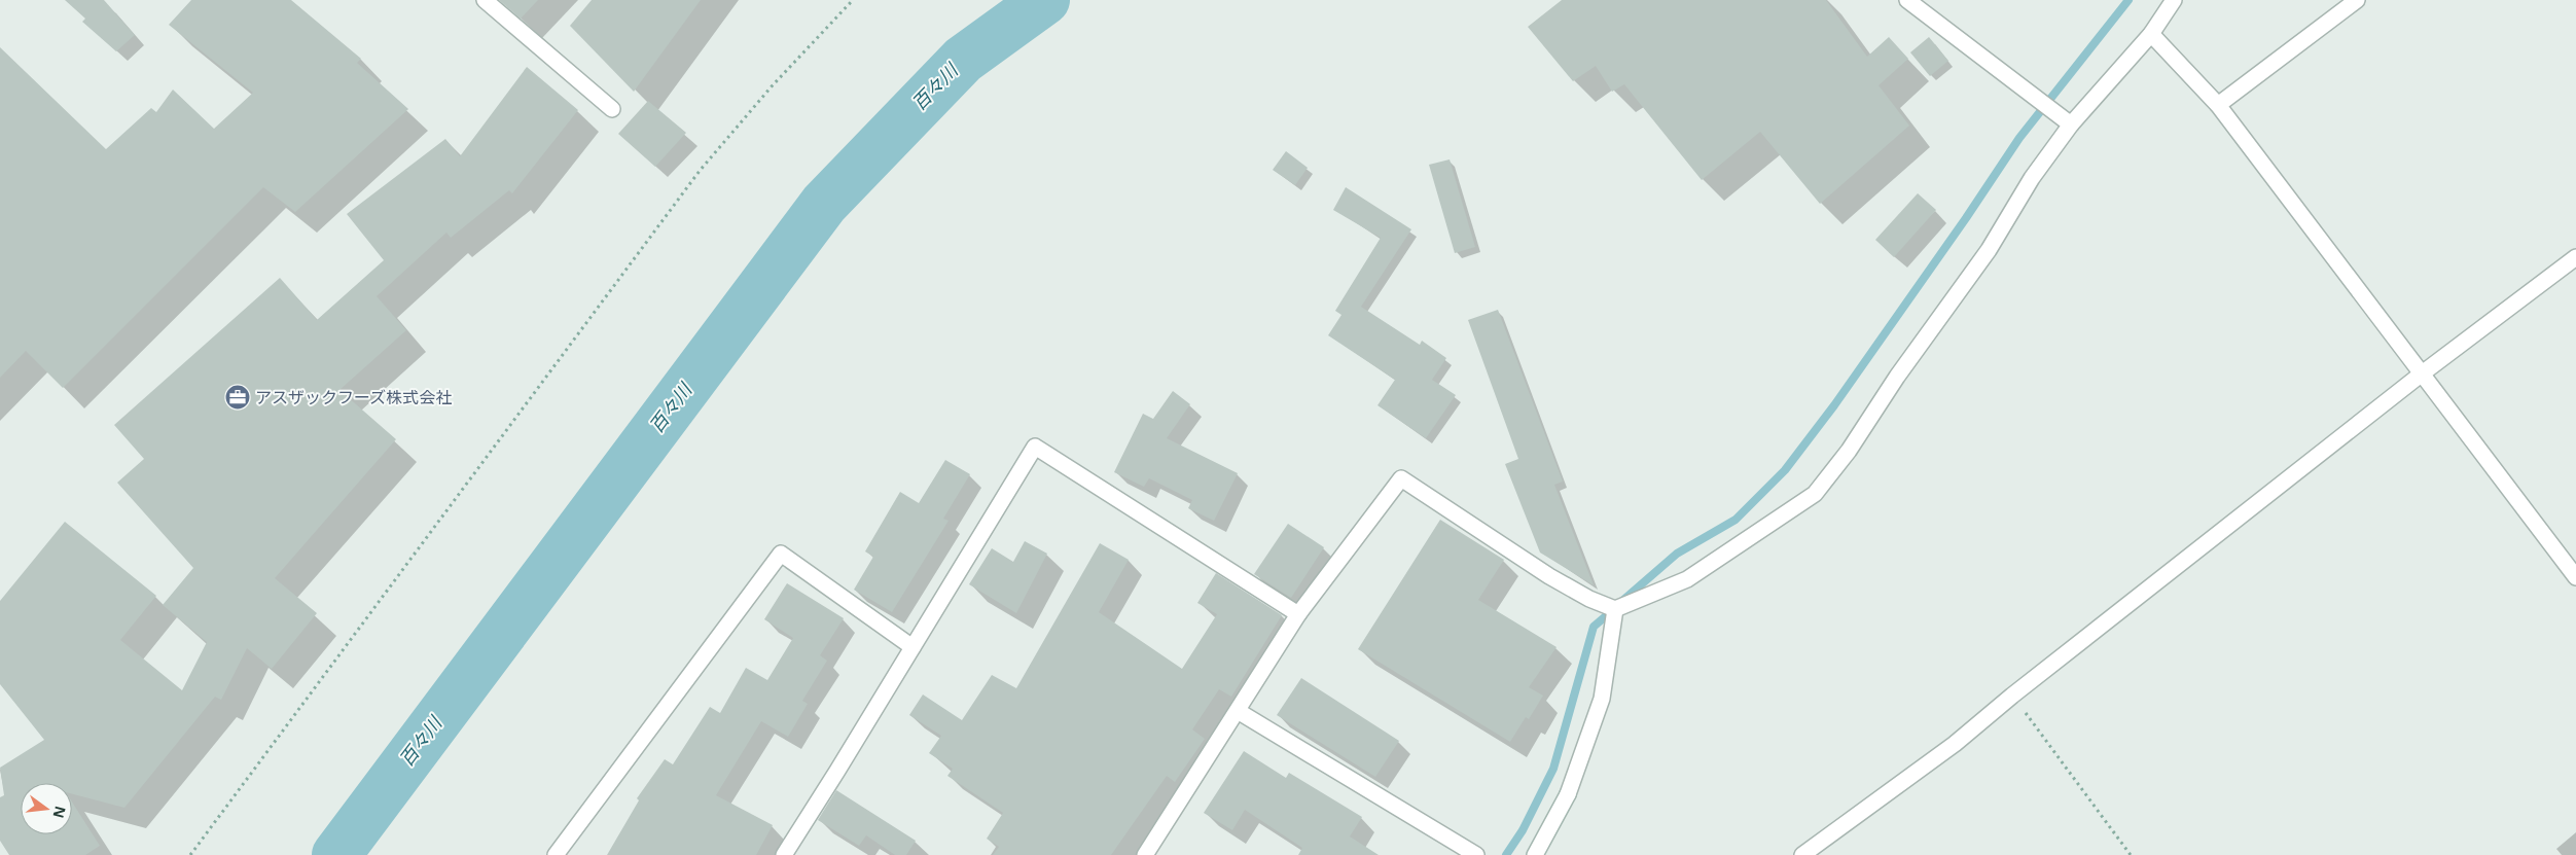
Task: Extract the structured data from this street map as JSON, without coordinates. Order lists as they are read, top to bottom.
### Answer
{
  "water": ["百々川"],
  "places": {
    "office": ["アスザックフーズ株式会社"]
  },
  "north": "right"
}
